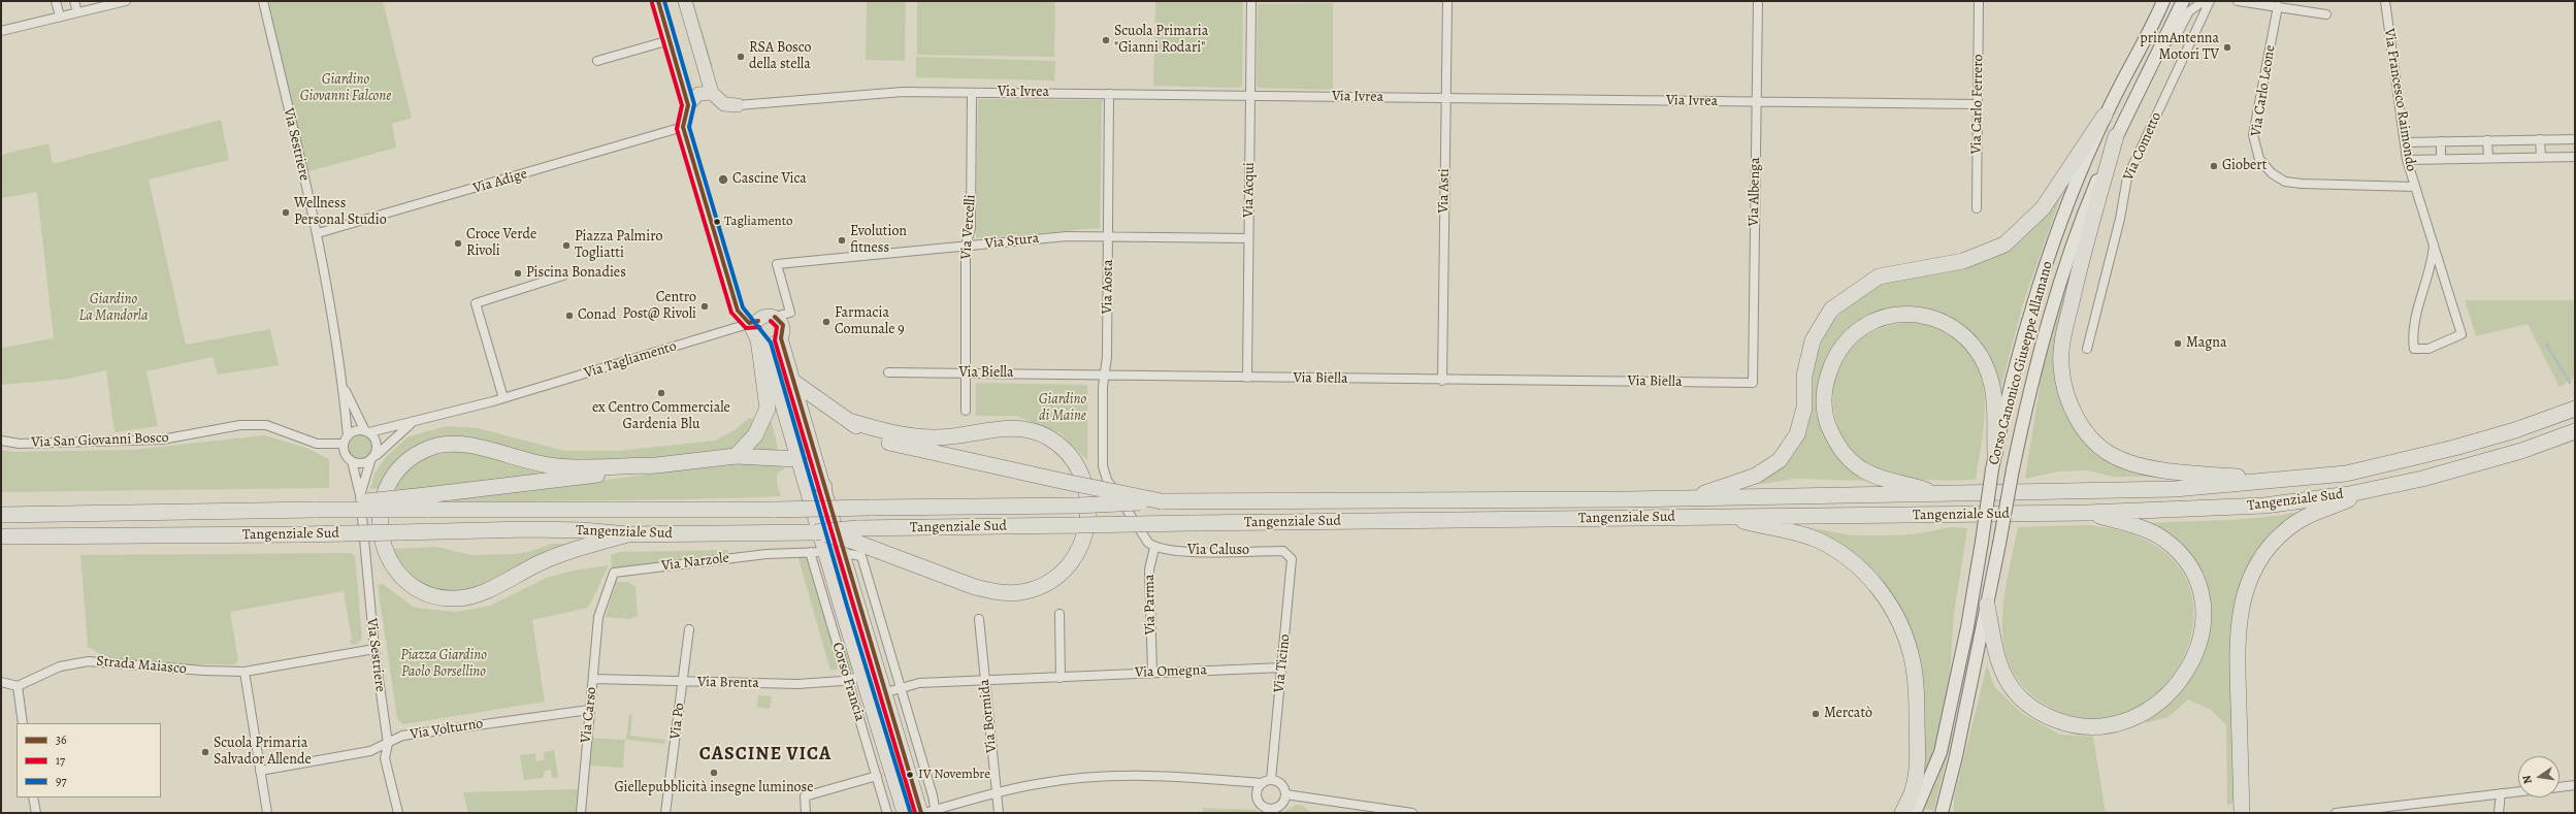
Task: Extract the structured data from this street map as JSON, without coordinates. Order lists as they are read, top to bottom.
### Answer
{
  "streets": {
    "highway": ["Tangenziale Sud"],
    "main road": ["Corso Canonico Giuseppe Allamano", "Corso Francia"],
    "street": [
      "Via Carlo Leone",
      "Via Ivrea",
      "Via Francesco Raimondo",
      "Via Carlo Ferrero",
      "Via Sestriere",
      "Via Cometto",
      "Via Adige",
      "Via Acqui",
      "Via Asti",
      "Via Albenga",
      "Via Vercelli",
      "Via Stura",
      "Via Aosta",
      "Via Tagliamento",
      "Via Biella",
      "Via San Giovanni Bosco",
      "Via Caluso",
      "Via Narzole",
      "Via Parma",
      "Via Ticino",
      "Strada Maiasco",
      "Via Omegna",
      "Via Brenta",
      "Via Carso",
      "Via Bormida",
      "Via Po",
      "Via Volturno"
    ]
  },
  "crossings": [
    ["Via Carlo Leone", "Via Francesco Raimondo"],
    ["Via Ivrea", "Via Carlo Ferrero"],
    ["Via Ivrea", "Via Acqui"],
    ["Via Ivrea", "Via Asti"],
    ["Via Ivrea", "Via Albenga"],
    ["Via Ivrea", "Via Vercelli"],
    ["Via Ivrea", "Via Aosta"],
    ["Via Sestriere", "Via Adige"],
    ["Via Sestriere", "Via Tagliamento"],
    ["Via Sestriere", "Via San Giovanni Bosco"],
    ["Via Sestriere", "Strada Maiasco"],
    ["Via Sestriere", "Via Volturno"],
    ["Via Adige", "Corso Francia"],
    ["Via Acqui", "Via Stura"],
    ["Via Acqui", "Via Biella"],
    ["Via Asti", "Via Biella"],
    ["Via Albenga", "Via Biella"],
    ["Via Vercelli", "Via Stura"],
    ["Via Vercelli", "Via Biella"],
    ["Via Stura", "Via Aosta"],
    ["Via Stura", "Via Tagliamento"],
    ["Via Stura", "Corso Francia"],
    ["Via Aosta", "Via Biella"],
    ["Via Aosta", "Via Caluso"],
    ["Via Aosta", "Via Parma"],
    ["Via Tagliamento", "Via San Giovanni Bosco"],
    ["Via Tagliamento", "Corso Francia"],
    ["Via Caluso", "Via Parma"],
    ["Via Caluso", "Via Ticino"],
    ["Via Narzole", "Corso Francia"],
    ["Via Narzole", "Via Carso"],
    ["Via Parma", "Via Omegna"],
    ["Via Ticino", "Via Omegna"],
    ["Via Omegna", "Via Bormida"],
    ["Corso Francia", "Via Brenta"],
    ["Via Brenta", "Via Carso"],
    ["Via Brenta", "Via Po"],
    ["Via Carso", "Via Volturno"]
  ],
  "districts": ["CASCINE VICA"],
  "parks": [
    "Giardino Giovanni Falcone",
    "Giardino La Mandorla",
    "Giardino di Maine",
    "Piazza Giardino Paolo Borsellino"
  ],
  "places": [
    "Scuola Primaria \"Gianni Rodari\"",
    "primAntenna Motori TV",
    "RSA Bosco della stella",
    "Giobert",
    "Cascine Vica",
    "Wellness Personal Studio",
    "Tagliamento",
    "Evolution fitness",
    "Croce Verde Rivoli",
    "Piazza Palmiro Togliatti",
    "Piscina Bonadies",
    "Centro Post@ Rivoli",
    "Conad",
    "Farmacia Comunale 9",
    "Magna",
    "ex Centro Commerciale Gardenia Blu",
    "Mercatò",
    "Scuola Primaria Salvador Allende",
    "Giellepubblicità insegne luminose",
    "IV Novembre"
  ],
  "lines": ["transit line 36", "transit line 97", "transit line 17"],
  "legend": ["36", "17", "97"],
  "north": "left"
}
